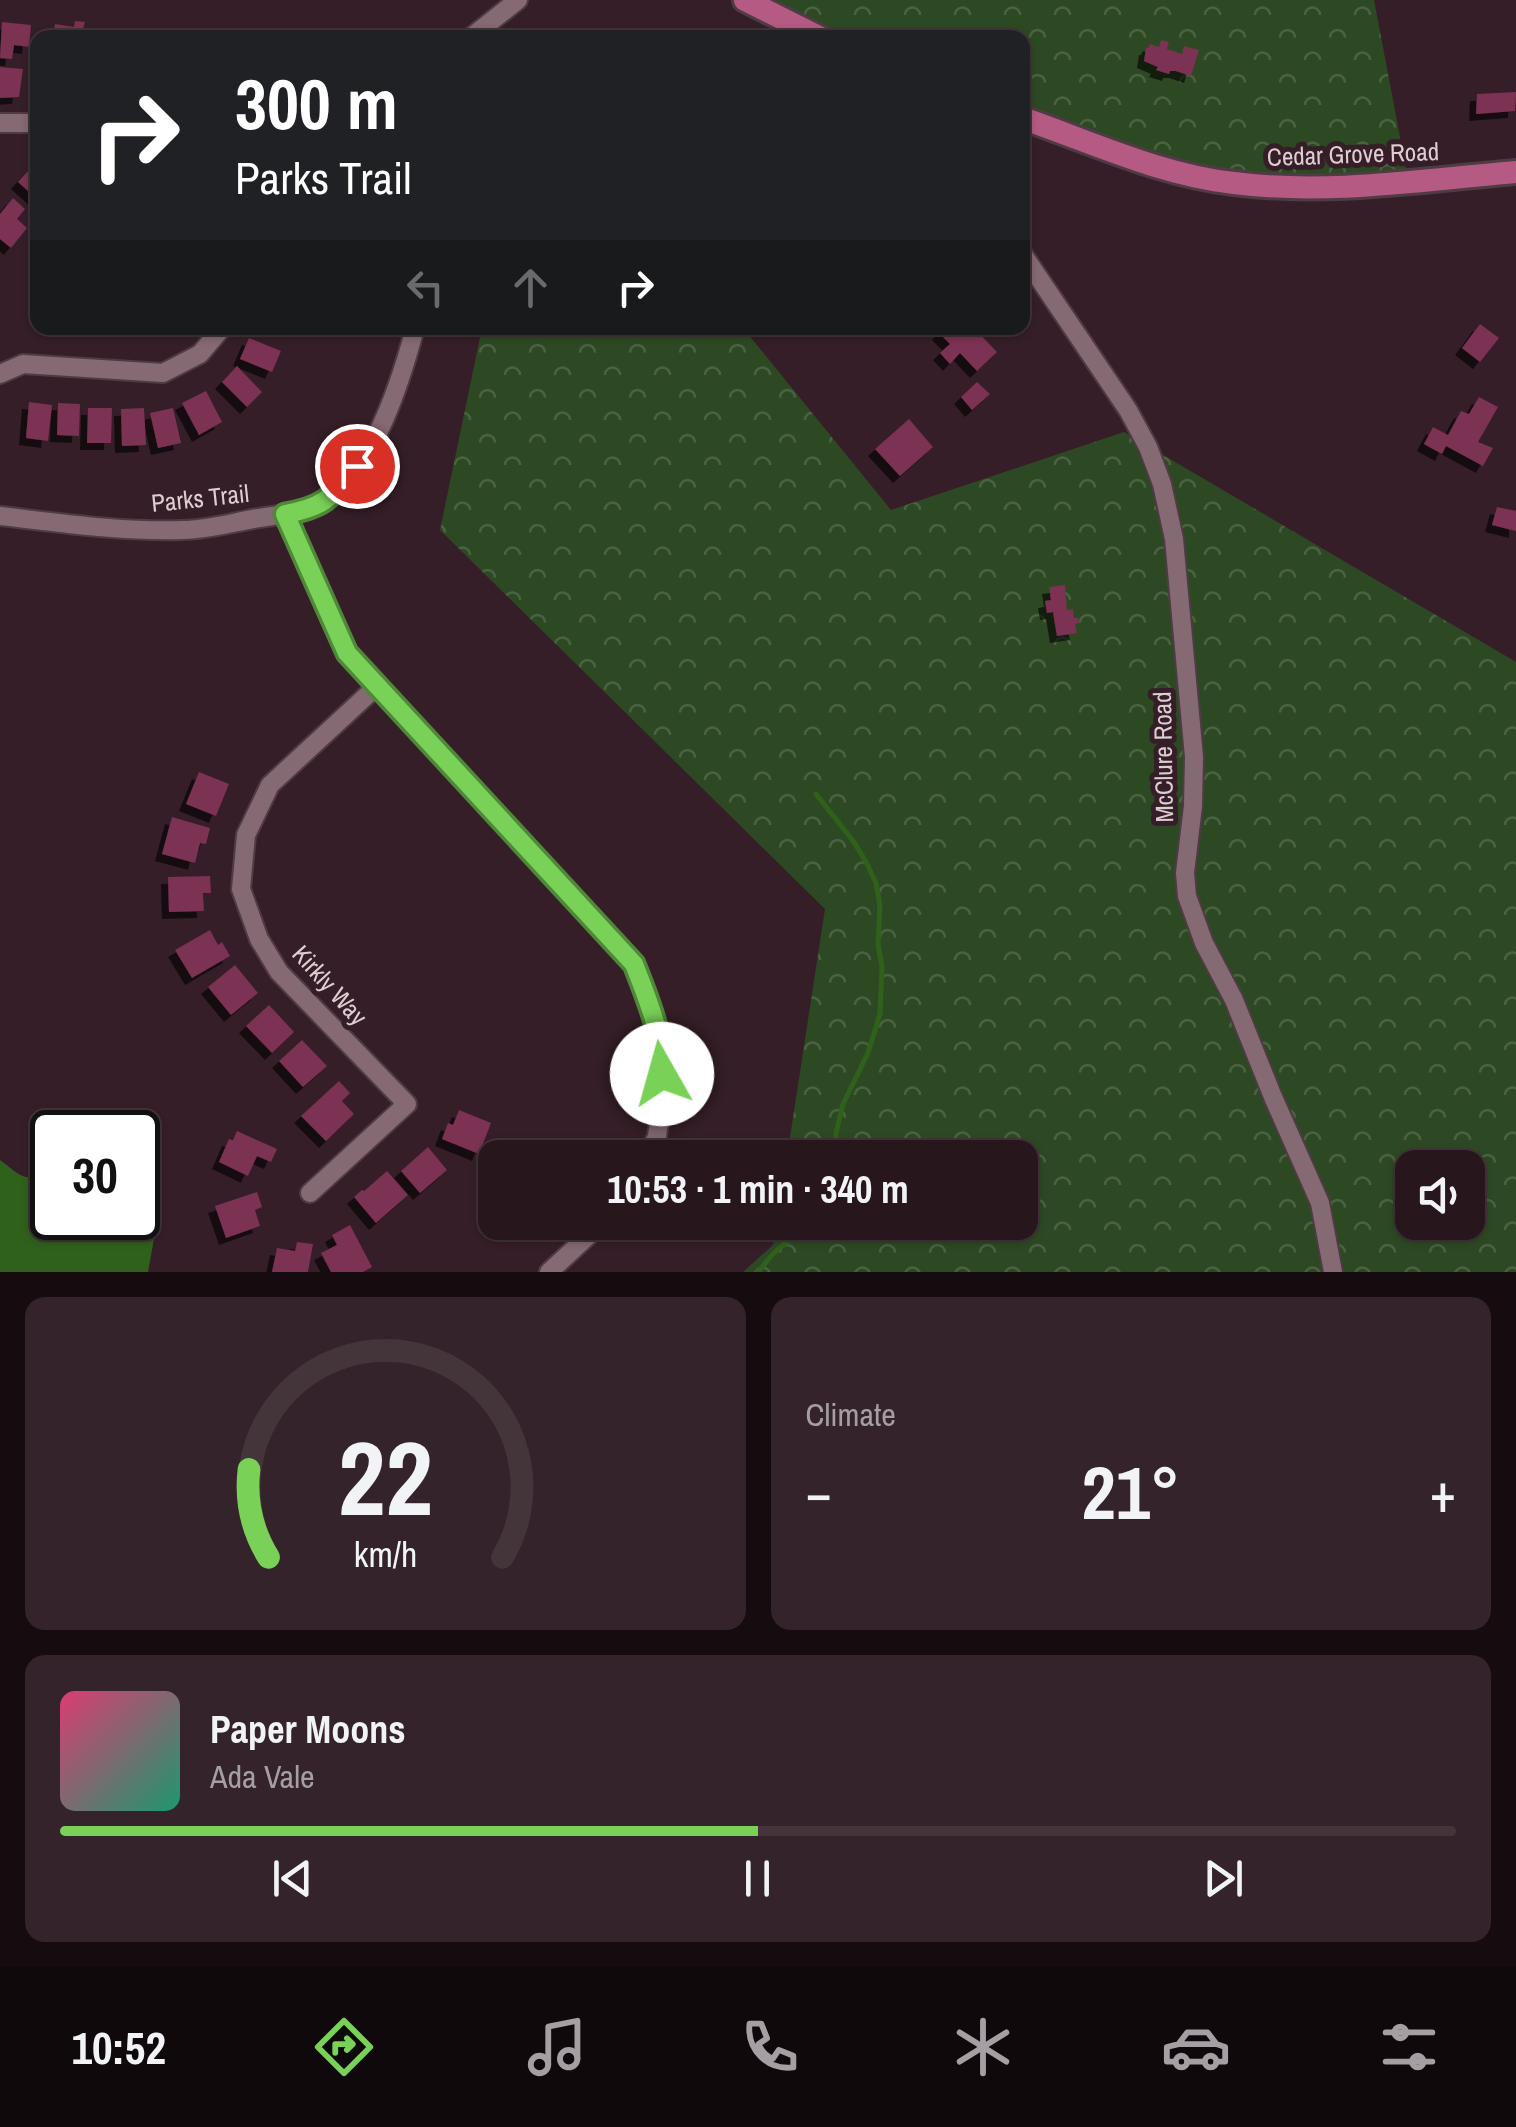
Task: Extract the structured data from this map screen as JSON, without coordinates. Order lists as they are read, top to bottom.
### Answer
{
  "streets": {
    "main road": ["Cedar Grove Road"],
    "street": ["Parks Trail", "McClure Road", "Kirkly Way"]
  },
  "page": {
    "turn": ["300 m", "Parks Trail"],
    "limit": "30",
    "trip": "10:53 · 1 min · 340 m",
    "tile": "Climate",
    "heat": ["−", "21°", "+"],
    "song": ["Paper Moons", "Ada Vale"],
    "tabs": "10:52",
    "gauge": ["22", "km/h"]
  }
}
